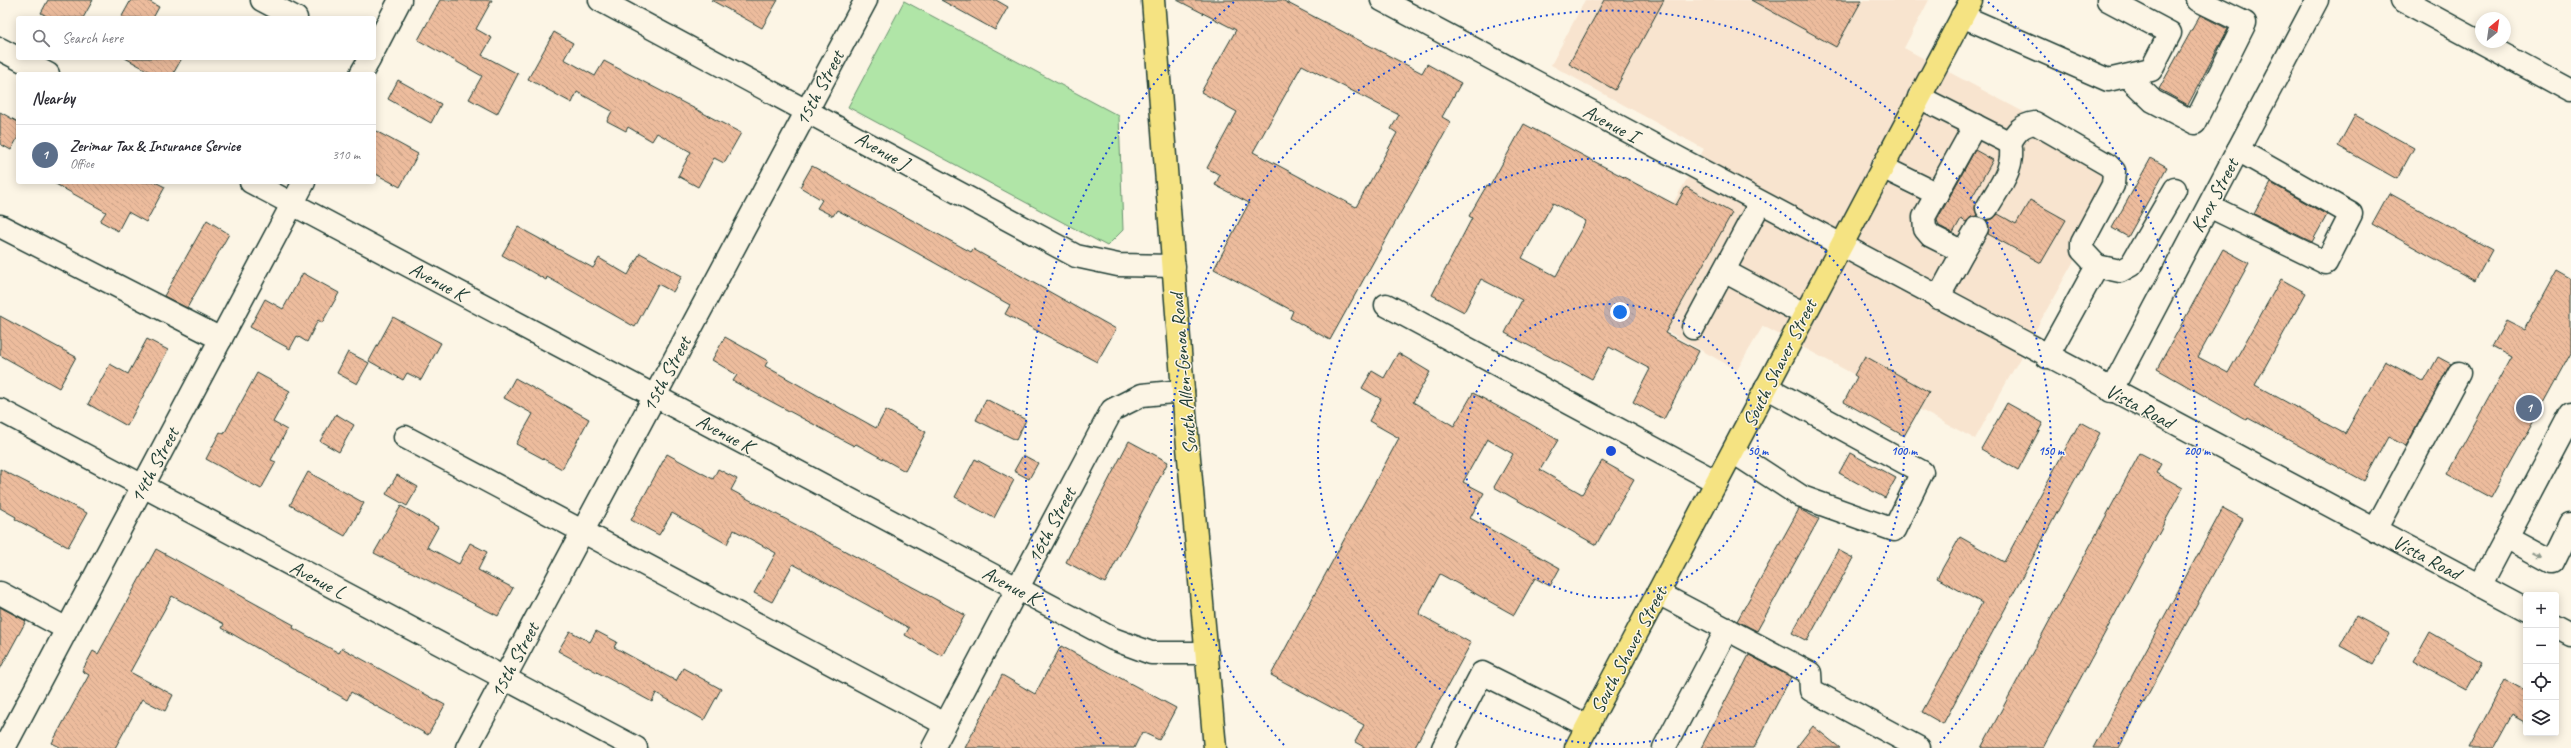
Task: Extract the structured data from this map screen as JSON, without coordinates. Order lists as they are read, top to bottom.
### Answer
{
  "streets": {
    "main road": ["South Shaver Street", "South Allen-Genoa Road"],
    "street": [
      "15th Street",
      "Avenue I",
      "Avenue J",
      "Knox Street",
      "Avenue K",
      "Vista Road",
      "14th Street",
      "16th Street",
      "Avenue L"
    ]
  },
  "crossings": [
    ["15th Street", "Avenue J"],
    ["15th Street", "Avenue K"],
    ["15th Street", "Avenue L"],
    ["Avenue I", "South Shaver Street"],
    ["Avenue I", "Vista Road"],
    ["Avenue J", "South Allen-Genoa Road"],
    ["Knox Street", "Vista Road"],
    ["Avenue K", "South Allen-Genoa Road"],
    ["Avenue K", "14th Street"],
    ["Avenue K", "16th Street"],
    ["South Shaver Street", "Vista Road"],
    ["South Allen-Genoa Road", "16th Street"],
    ["14th Street", "Avenue L"]
  ],
  "north": "top right",
  "page": {
    "search": "Search here",
    "heading": "Nearby",
    "list": [
      {
        "mark": "1",
        "name": "Zerimar Tax & Insurance Service",
        "note": "Office",
        "value": "310 m"
      }
    ],
    "pins": "1",
    "map_buttons": ["+", "−"]
  },
  "rings": [
    "50 m",
    "100 m",
    "150 m",
    "200 m"
  ]
}
